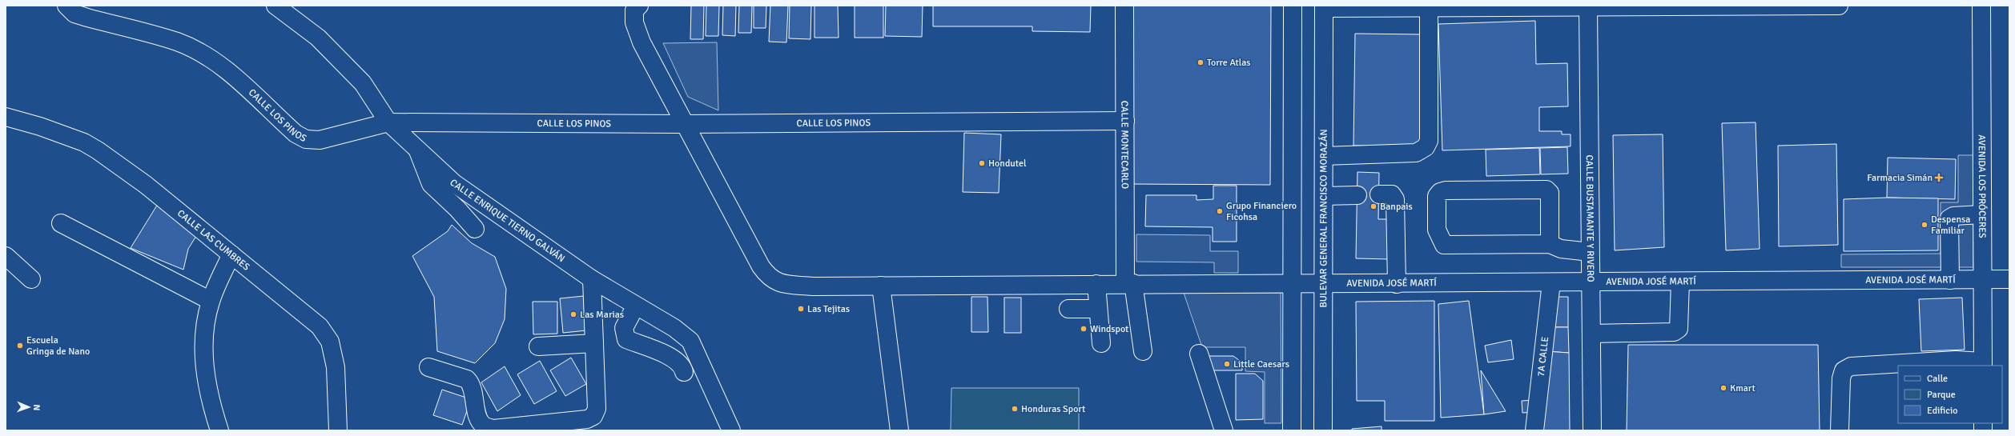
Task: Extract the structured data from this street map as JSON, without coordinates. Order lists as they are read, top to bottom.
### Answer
{
  "streets": {
    "street": [
      "CALLE LOS PINOS",
      "CALLE MONTECARLO",
      "AVENIDA LOS PRÓCERES",
      "BULEVAR GENERAL FRANCISCO MORAZÁN",
      "CALLE BUSTAMANTE Y RIVERO",
      "CALLE ENRIQUE TIERNO GALVÁN",
      "CALLE LAS CUMBRES",
      "AVENIDA JOSÉ MARTÍ",
      "7A CALLE"
    ]
  },
  "crossings": [
    ["CALLE LOS PINOS", "CALLE MONTECARLO"],
    ["CALLE LOS PINOS", "CALLE ENRIQUE TIERNO GALVÁN"],
    ["CALLE LOS PINOS", "AVENIDA JOSÉ MARTÍ"],
    ["CALLE MONTECARLO", "AVENIDA JOSÉ MARTÍ"],
    ["AVENIDA LOS PRÓCERES", "AVENIDA JOSÉ MARTÍ"],
    ["BULEVAR GENERAL FRANCISCO MORAZÁN", "AVENIDA JOSÉ MARTÍ"],
    ["CALLE BUSTAMANTE Y RIVERO", "AVENIDA JOSÉ MARTÍ"],
    ["AVENIDA JOSÉ MARTÍ", "7A CALLE"]
  ],
  "places": {
    "other": [
      "Torre Atlas",
      "Hondutel",
      "Banpais",
      "Grupo Financiero Ficohsa",
      "Despensa Familiar",
      "Las Tejitas",
      "Las Marias",
      "Windspot",
      "Escuela Gringa de Nano",
      "Little Caesars",
      "Kmart",
      "Honduras Sport"
    ],
    "health": ["Farmacia Simán"]
  },
  "legend": ["Calle", "Parque", "Edificio"],
  "north": "right"
}
